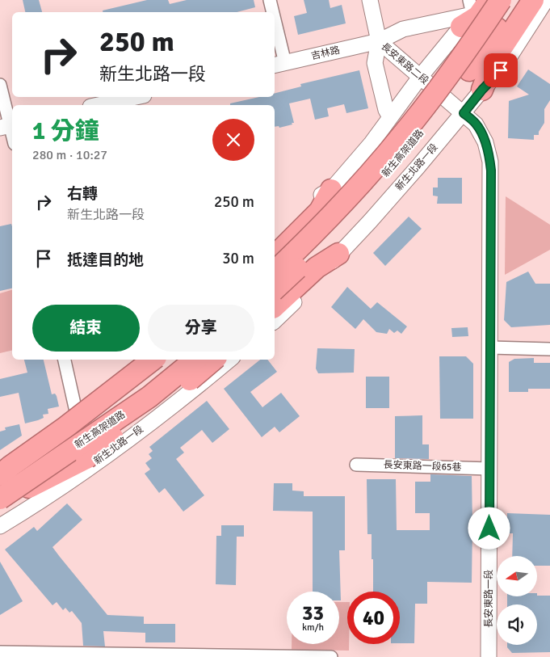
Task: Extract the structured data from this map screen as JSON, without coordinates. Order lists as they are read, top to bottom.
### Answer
{
  "streets": {
    "highway": ["新生高架道路"],
    "street": [
      "吉林路",
      "長安東路二段",
      "新生北路一段",
      "長安東路一段65巷",
      "長安東路一段"
    ]
  },
  "crossings": [
    ["吉林路", "長安東路二段"],
    ["長安東路二段", "新生北路一段"],
    ["長安東路二段", "長安東路一段"],
    ["新生北路一段", "長安東路一段"],
    ["長安東路一段65巷", "長安東路一段"]
  ],
  "north": "left",
  "page": {
    "turn": ["250 m", "新生北路一段"],
    "heading": ["1 分鐘", "280 m · 10:27"],
    "list": [
      {
        "name": "右轉",
        "note": "新生北路一段",
        "value": "250 m"
      },
      {
        "name": "抵達目的地",
        "value": "30 m"
      }
    ],
    "buttons": ["結束", "分享"],
    "speed": "33 km/h",
    "limit": "40"
  }
}
